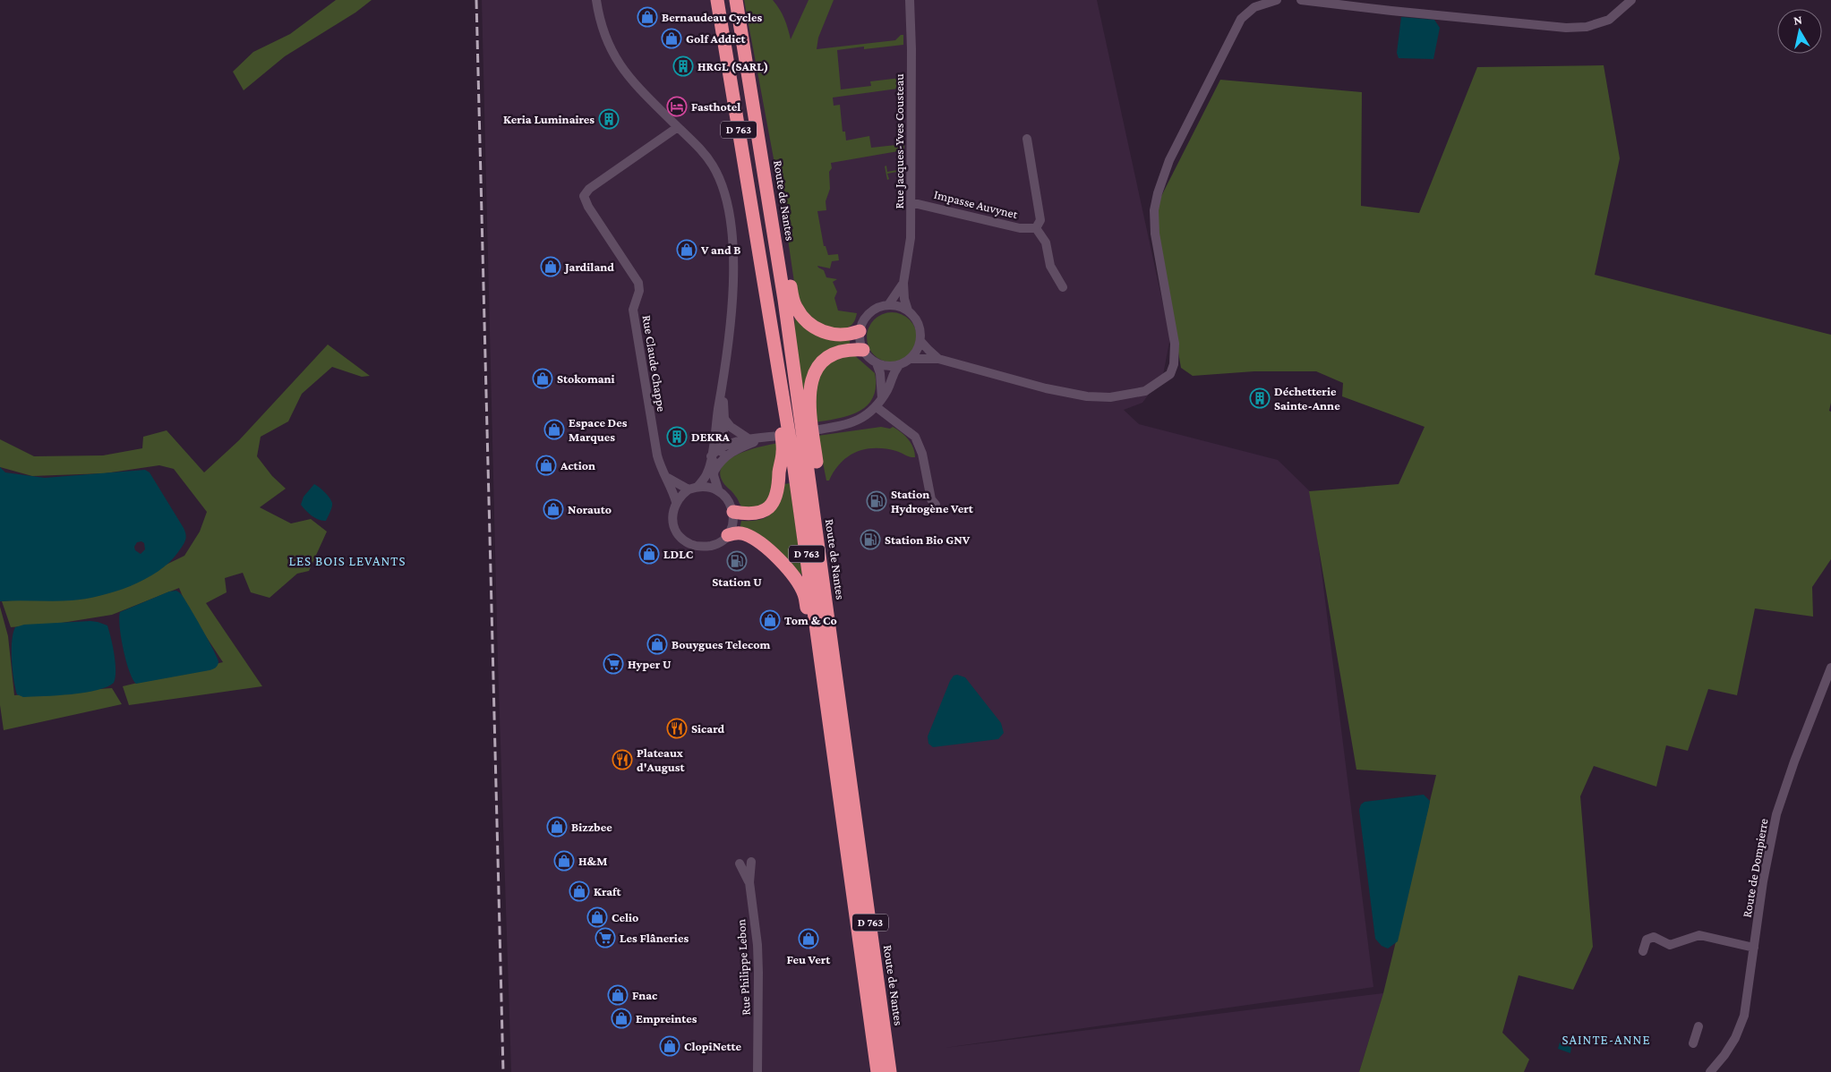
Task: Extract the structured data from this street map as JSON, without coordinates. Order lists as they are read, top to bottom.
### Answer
{
  "streets": {
    "highway": ["D 763", "Route de Nantes"],
    "street": [
      "Rue Jacques-Yves Cousteau",
      "Impasse Auvynet",
      "Rue Claude Chappe",
      "Route de Dompierre",
      "Rue Philippe Lebon"
    ]
  },
  "crossings": [
    ["Rue Jacques-Yves Cousteau", "Impasse Auvynet"]
  ],
  "districts": ["LES BOIS LEVANTS", "SAINTE-ANNE"],
  "places": {
    "shop": [
      "Bernaudeau Cycles",
      "Golf Addict",
      "V and B",
      "Jardiland",
      "Stokomani",
      "Espace Des Marques",
      "Action",
      "Norauto",
      "LDLC",
      "Tom & Co",
      "Bouygues Telecom",
      "Bizzbee",
      "H&M",
      "Kraft",
      "Celio",
      "Feu Vert",
      "Fnac",
      "Empreintes",
      "ClopiNette"
    ],
    "building": [
      "HRGL (SARL)",
      "Keria Luminaires",
      "Déchetterie Sainte-Anne",
      "DEKRA"
    ],
    "hotel": ["Fasthotel"],
    "fuel station": ["Station Hydrogène Vert", "Station Bio GNV", "Station U"],
    "supermarket": ["Hyper U", "Les Flâneries"],
    "restaurant": ["Sicard", "Plateaux d'August"]
  },
  "north": "top"
}
